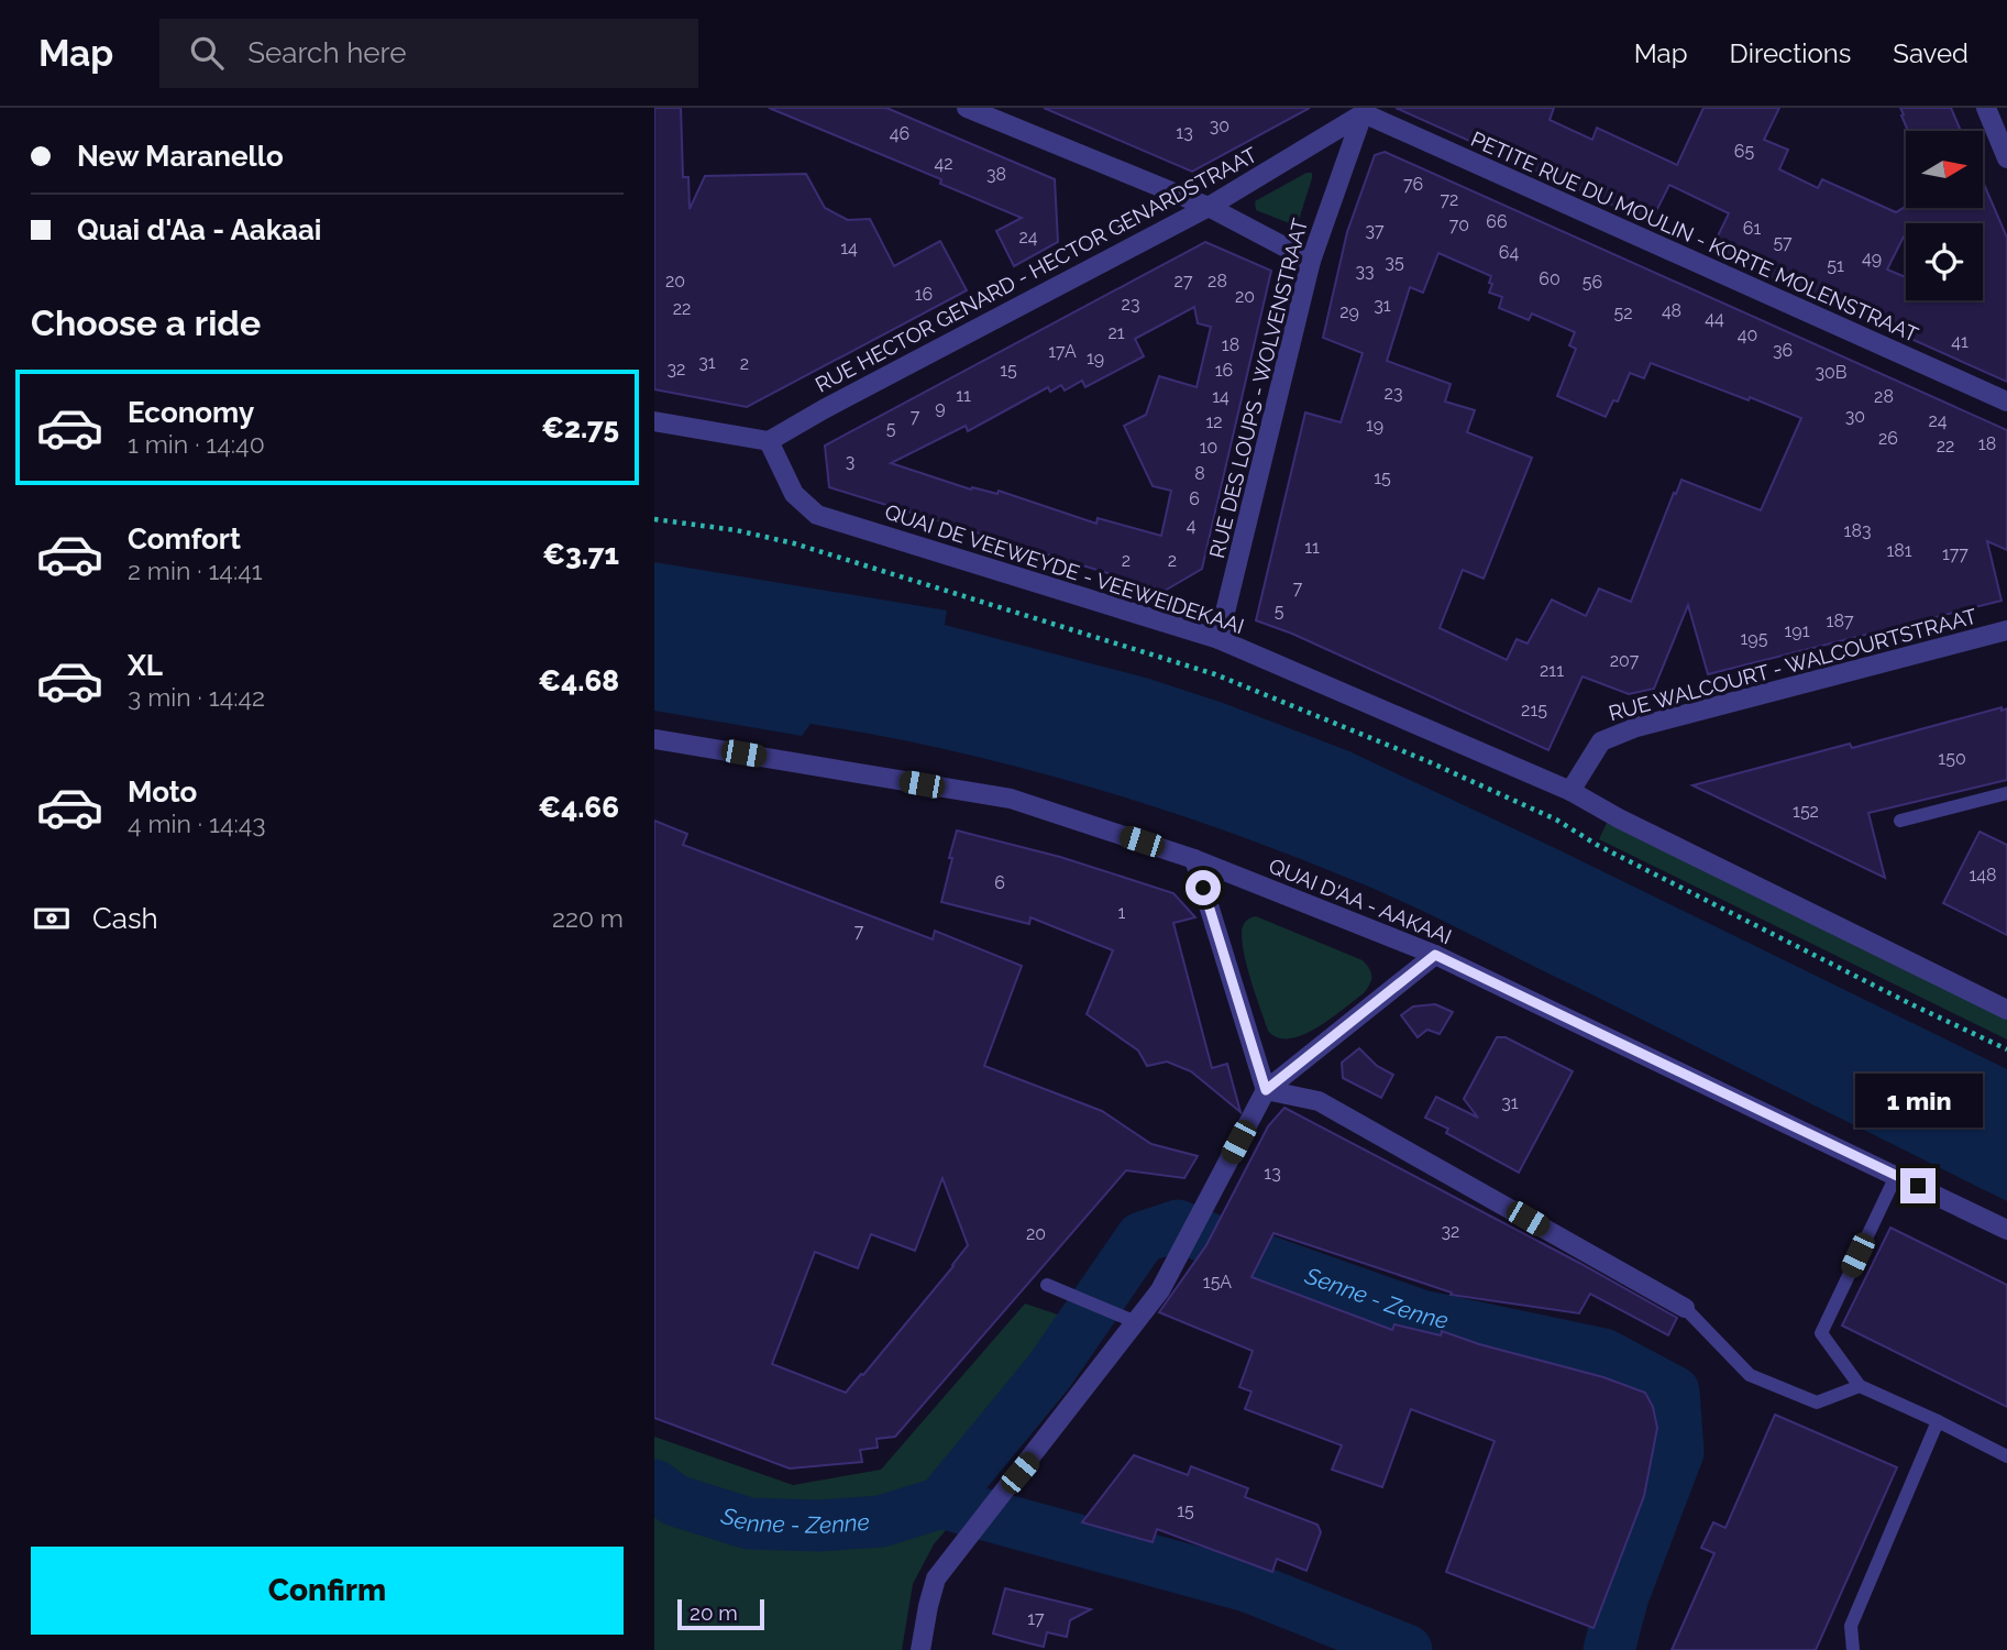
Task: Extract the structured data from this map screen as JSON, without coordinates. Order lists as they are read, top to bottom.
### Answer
{
  "streets": {
    "street": [
      "PETITE RUE DU MOULIN - KORTE MOLENSTRAAT",
      "RUE HECTOR GENARD - HECTOR GENARDSTRAAT",
      "RUE DES LOUPS - WOLVENSTRAAT",
      "QUAI DE VEEWEYDE - VEEWEIDEKAAI",
      "RUE WALCOURT - WALCOURTSTRAAT",
      "QUAI D'AA - AAKAAI"
    ]
  },
  "crossings": [
    ["PETITE RUE DU MOULIN - KORTE MOLENSTRAAT", "RUE HECTOR GENARD - HECTOR GENARDSTRAAT"],
    ["PETITE RUE DU MOULIN - KORTE MOLENSTRAAT", "RUE DES LOUPS - WOLVENSTRAAT"],
    ["RUE HECTOR GENARD - HECTOR GENARDSTRAAT", "RUE DES LOUPS - WOLVENSTRAAT"],
    ["RUE HECTOR GENARD - HECTOR GENARDSTRAAT", "QUAI DE VEEWEYDE - VEEWEIDEKAAI"],
    ["RUE DES LOUPS - WOLVENSTRAAT", "QUAI DE VEEWEYDE - VEEWEIDEKAAI"],
    ["QUAI DE VEEWEYDE - VEEWEIDEKAAI", "RUE WALCOURT - WALCOURTSTRAAT"]
  ],
  "water": ["Senne - Zenne"],
  "house_numbers": [
    "30",
    "13",
    "46",
    "65",
    "42",
    "38",
    "76",
    "72",
    "66",
    "70",
    "61",
    "37",
    "24",
    "57",
    "14",
    "64",
    "49",
    "35",
    "51",
    "33",
    "60",
    "20",
    "27",
    "28",
    "56",
    "16",
    "20",
    "23",
    "31",
    "22",
    "48",
    "29",
    "52",
    "44",
    "21",
    "40",
    "41",
    "18",
    "36",
    "17A",
    "19",
    "31",
    "2",
    "32",
    "15",
    "16",
    "30B",
    "23",
    "11",
    "14",
    "28",
    "9",
    "7",
    "30",
    "24",
    "12",
    "19",
    "5",
    "26",
    "18",
    "22",
    "10",
    "3",
    "8",
    "15",
    "6",
    "4",
    "183",
    "11",
    "181",
    "177",
    "2",
    "2",
    "7",
    "5",
    "187",
    "191",
    "195",
    "207",
    "211",
    "215",
    "150",
    "152",
    "148",
    "6",
    "1",
    "7",
    "31",
    "13",
    "32",
    "20",
    "15A",
    "15",
    "17"
  ],
  "scale_bar": "20 m",
  "north": "right",
  "page": {
    "header": "Map",
    "search": "Search here",
    "nav": ["Map", "Directions", "Saved"],
    "banner": ["New Maranello", "Quai d'Aa - Aakaai"],
    "heading": "Choose a ride",
    "list": [
      {
        "name": "Economy",
        "note": "1 min · 14:40",
        "value": "€2.75"
      },
      {
        "name": "Comfort",
        "note": "2 min · 14:41",
        "value": "€3.71"
      },
      {
        "name": "XL",
        "note": "3 min · 14:42",
        "value": "€4.68"
      },
      {
        "name": "Moto",
        "note": "4 min · 14:43",
        "value": "€4.66"
      }
    ],
    "pay": ["Cash", "220 m"],
    "bubble": "1 min",
    "buttons": "Confirm",
    "scale": "20 m"
  }
}
